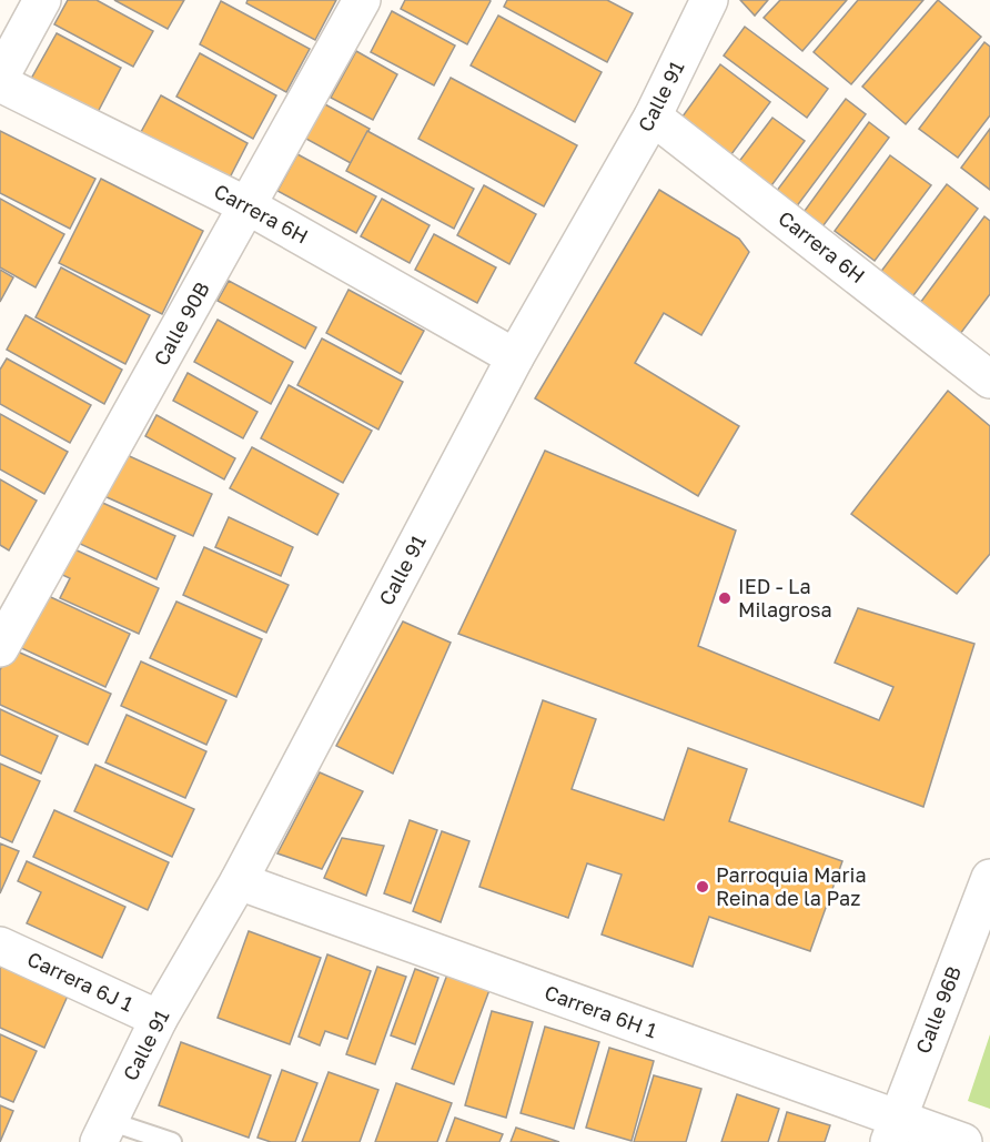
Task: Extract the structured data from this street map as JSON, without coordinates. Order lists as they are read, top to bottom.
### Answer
{
  "streets": {
    "street": [
      "Calle 91",
      "Carrera 6H",
      "Calle 90B",
      "Carrera 6J 1",
      "Calle 96B",
      "Carrera 6H 1"
    ]
  },
  "crossings": [
    ["Calle 91", "Carrera 6H"],
    ["Calle 91", "Carrera 6J 1"],
    ["Calle 91", "Carrera 6H 1"],
    ["Carrera 6H", "Calle 90B"],
    ["Calle 96B", "Carrera 6H 1"]
  ],
  "places": ["IED - La Milagrosa", "Parroquia Maria Reina de la Paz"]
}
